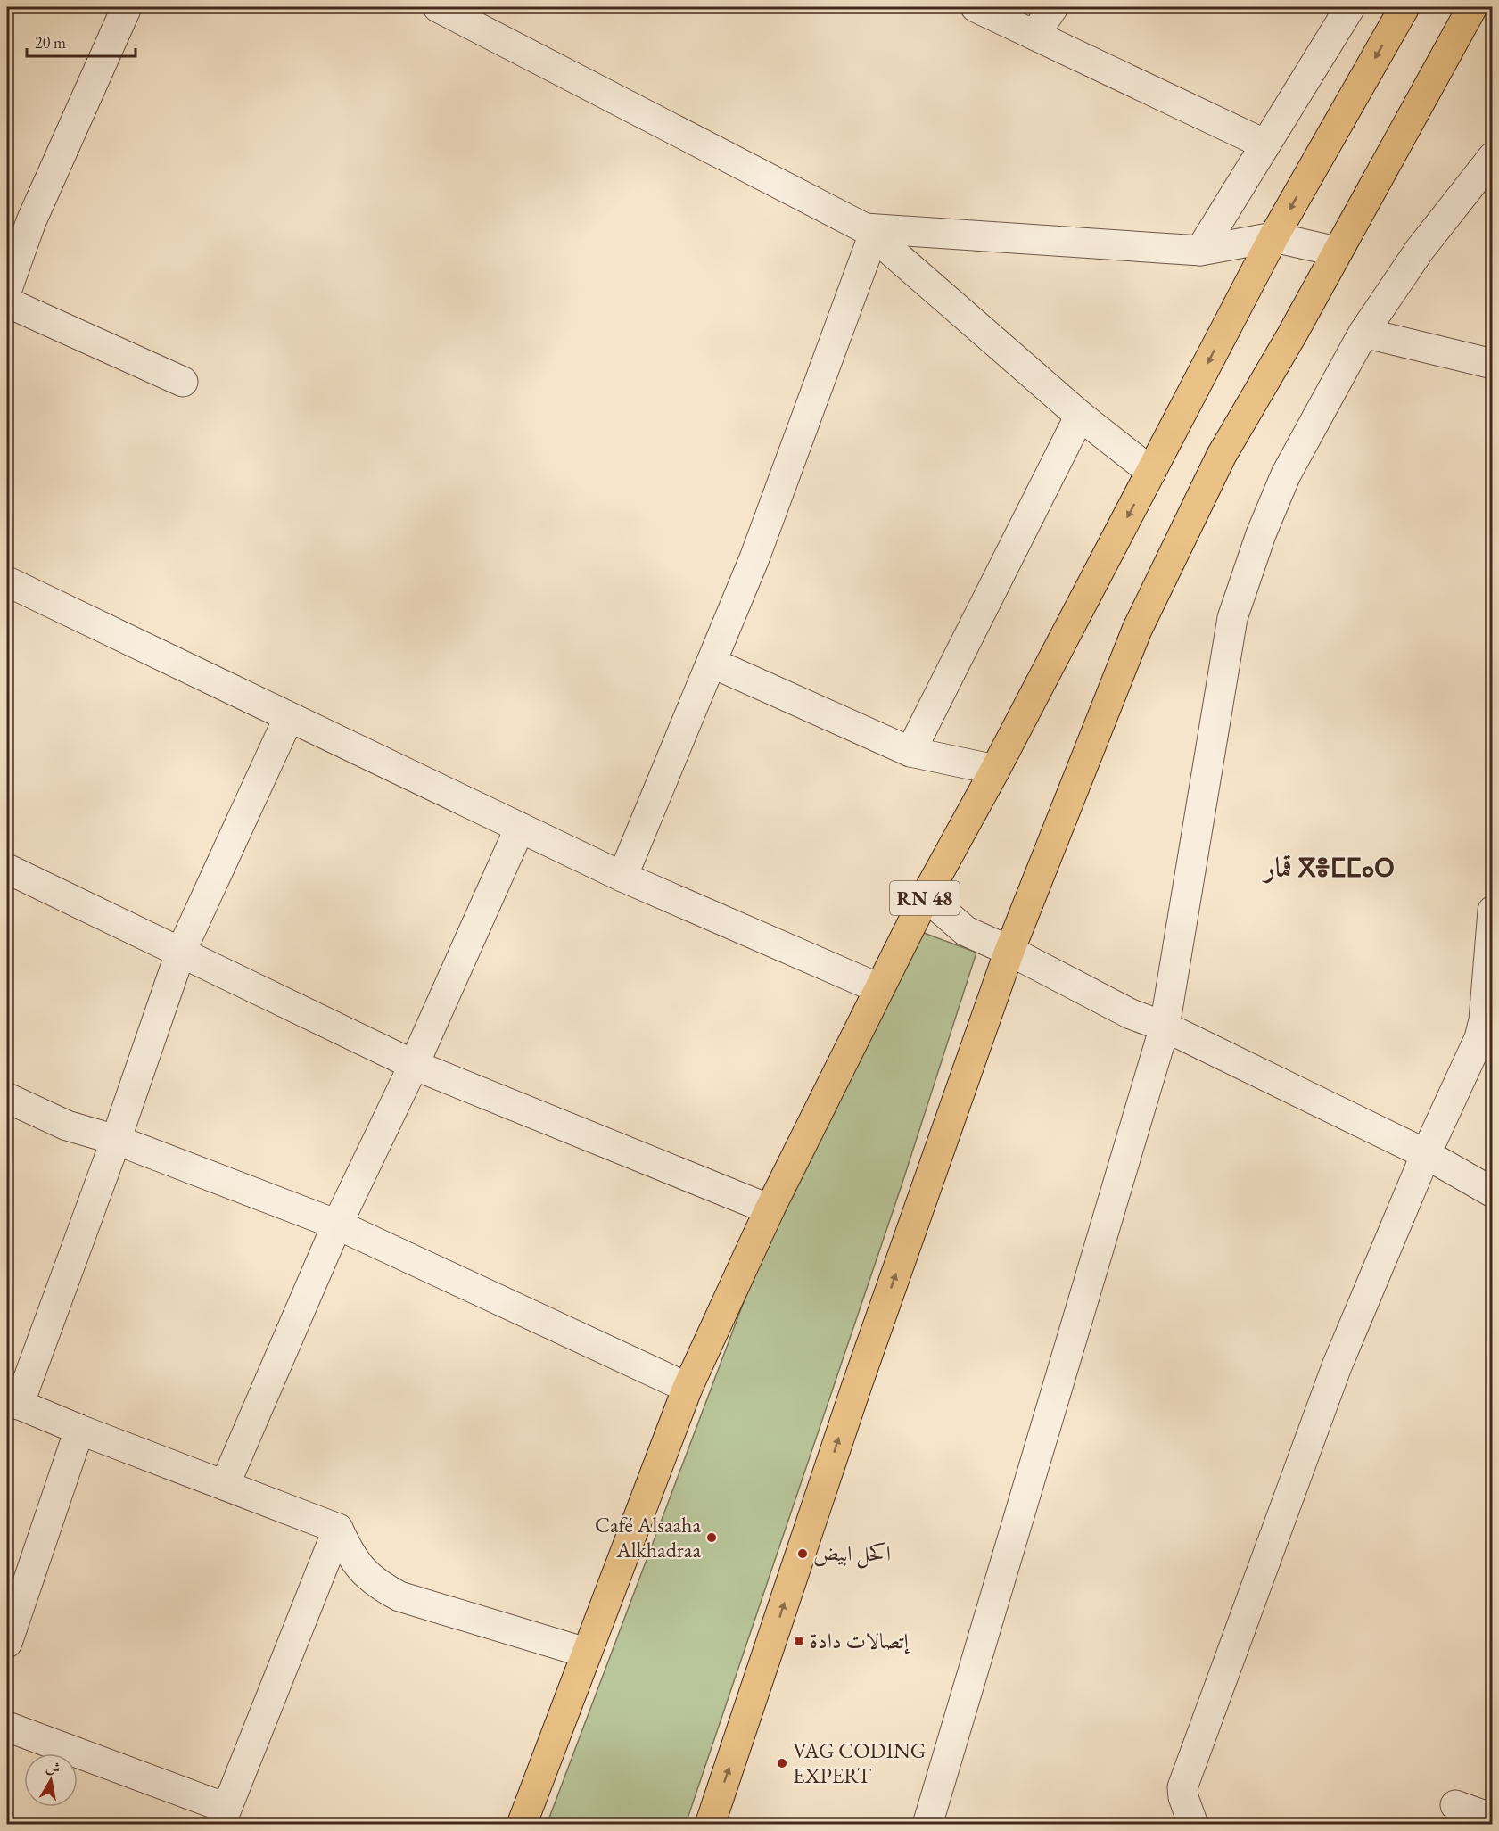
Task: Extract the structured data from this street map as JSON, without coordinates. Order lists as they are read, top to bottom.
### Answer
{
  "streets": {
    "highway": ["RN 48"]
  },
  "districts": ["قمار ⴳⴻⵎⵎⴰⵔ"],
  "places": [
    "Café Alsaaha Alkhadraa",
    "اكحل ابيض",
    "إتصالات دادة",
    "VAG CODING EXPERT"
  ],
  "scale_bar": "20 m",
  "north": "top"
}
